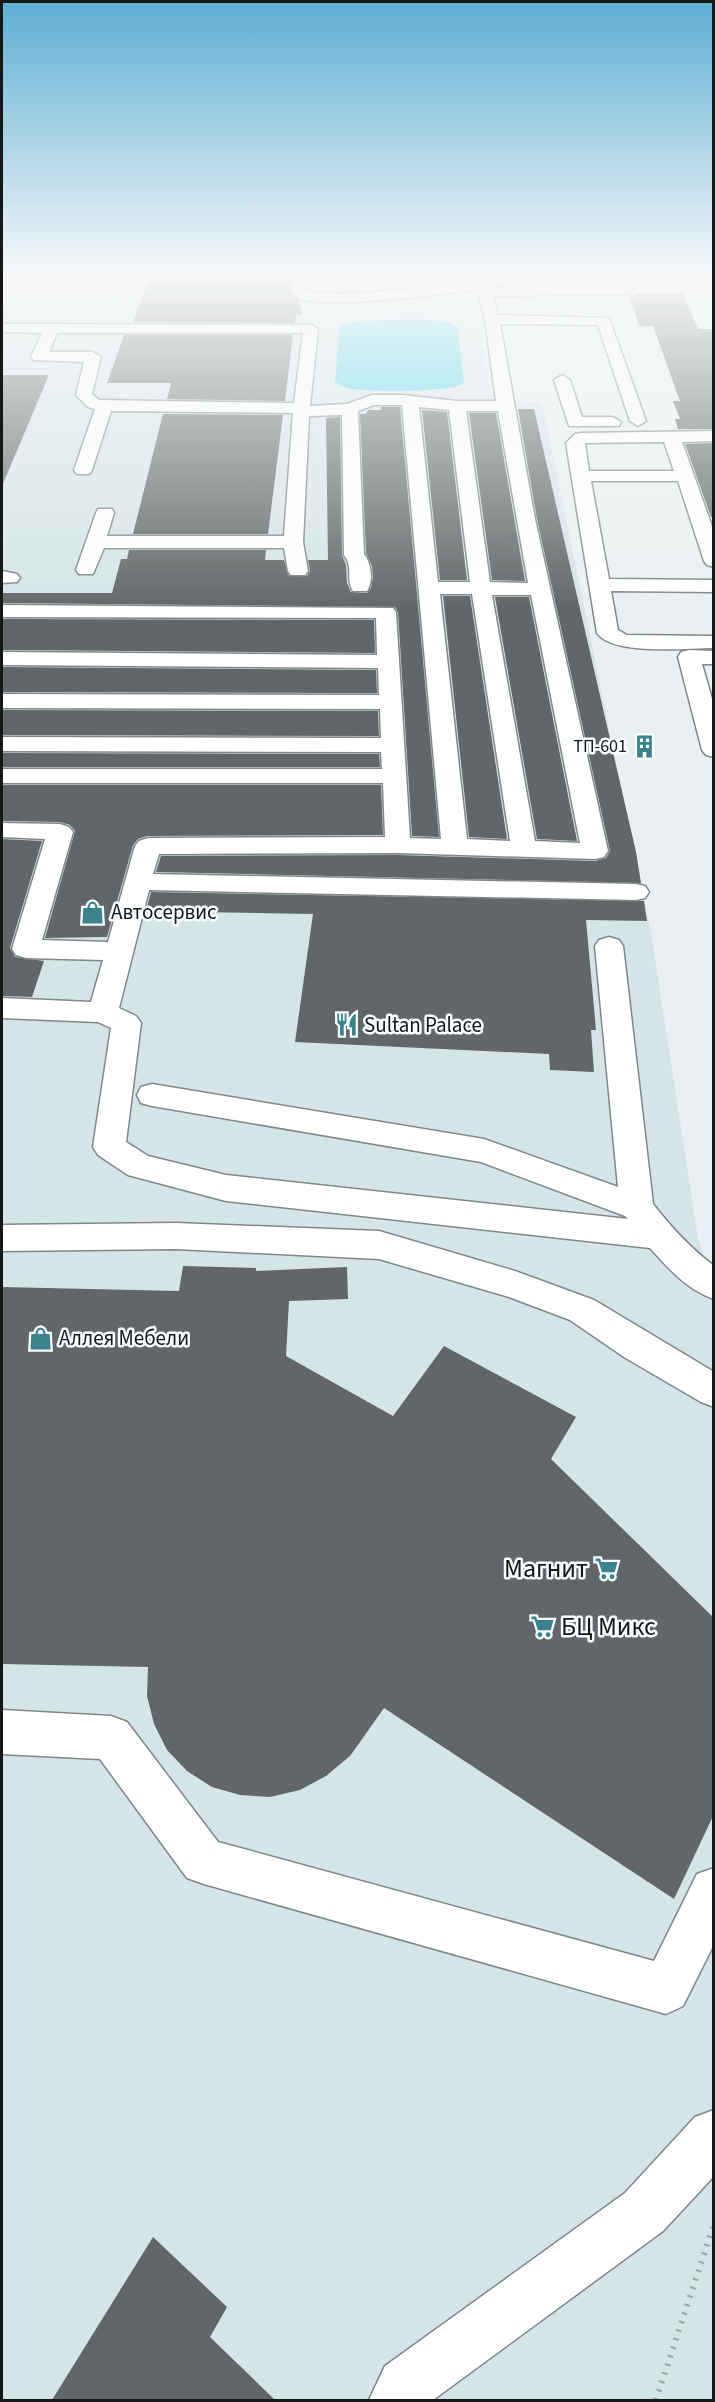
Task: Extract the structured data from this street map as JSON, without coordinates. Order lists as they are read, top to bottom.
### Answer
{
  "places": {
    "building": ["ТП-601"],
    "shop": ["Автосервис", "Аллея Мебели"],
    "restaurant": ["Sultan Palace"],
    "supermarket": ["Магнит", "БЦ Микс"]
  }
}
